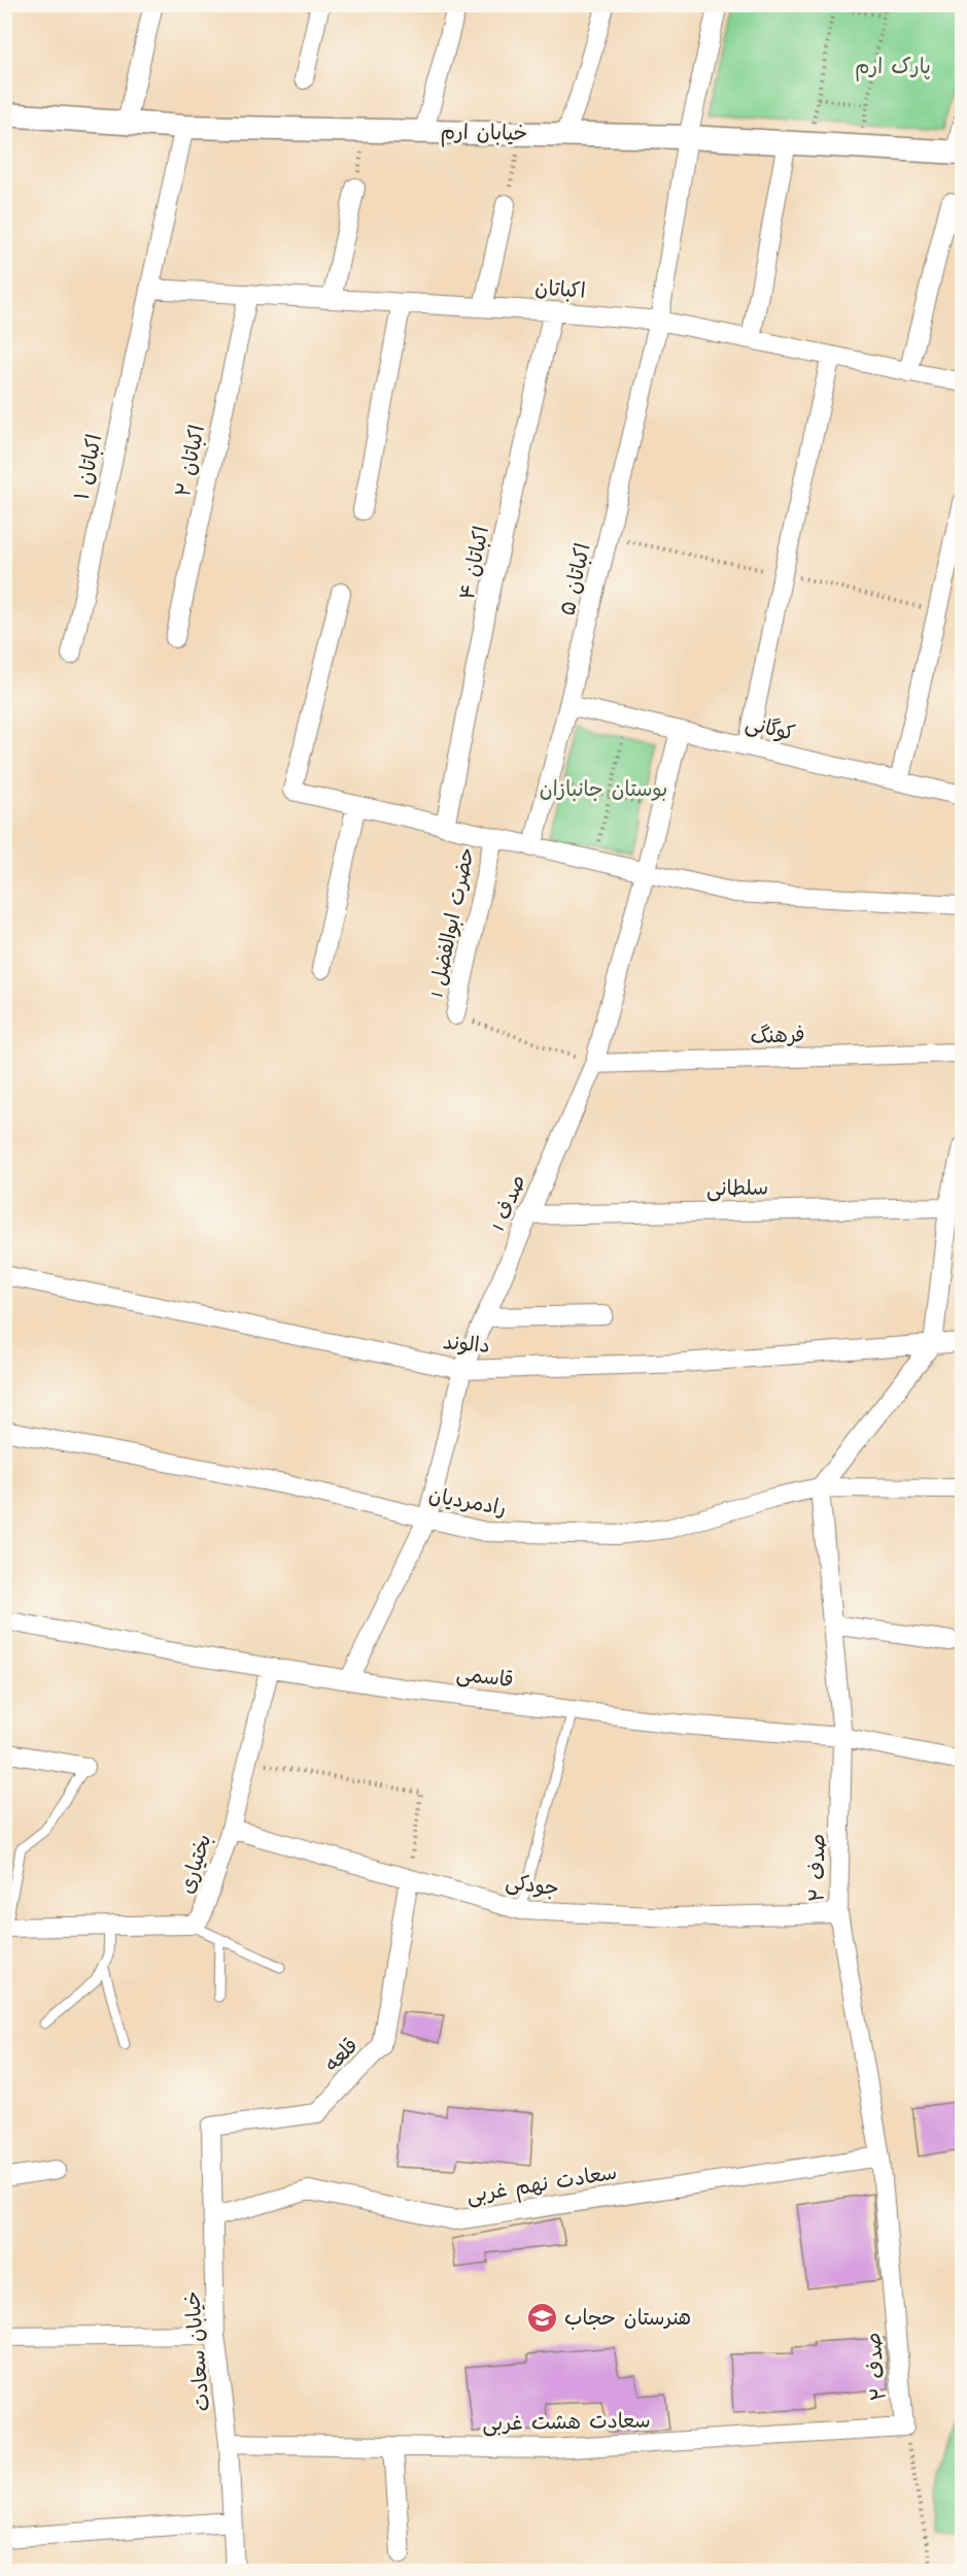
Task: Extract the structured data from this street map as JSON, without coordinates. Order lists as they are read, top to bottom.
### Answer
{
  "streets": {
    "street": [
      "خیابان ارم",
      "اکباتان",
      "اکباتان ۲",
      "اکباتان ۱",
      "اکباتان ۴",
      "اکباتان ۵",
      "کوگانی",
      "حضرت ابوالفضل 1",
      "فرهنگ",
      "سلطانی",
      "صدف 1",
      "دالوند",
      "رادمردیان",
      "قاسمی",
      "بختیاری",
      "صدف ۲",
      "جودکی",
      "قلعه",
      "سعادت نهم غربی",
      "خیابان سعادت",
      "سعادت هشت غربی"
    ]
  },
  "crossings": [
    ["خیابان ارم", "اکباتان ۱"],
    ["خیابان ارم", "اکباتان ۵"],
    ["اکباتان", "اکباتان ۲"],
    ["اکباتان", "اکباتان ۱"],
    ["اکباتان", "اکباتان ۴"],
    ["اکباتان", "اکباتان ۵"],
    ["اکباتان ۵", "کوگانی"],
    ["کوگانی", "صدف 1"],
    ["حضرت ابوالفضل 1", "فرهنگ"],
    ["حضرت ابوالفضل 1", "صدف 1"],
    ["فرهنگ", "صدف 1"],
    ["سلطانی", "صدف 1"],
    ["صدف 1", "دالوند"],
    ["صدف 1", "رادمردیان"],
    ["صدف 1", "قاسمی"],
    ["رادمردیان", "صدف ۲"],
    ["قاسمی", "بختیاری"],
    ["قاسمی", "صدف ۲"],
    ["بختیاری", "جودکی"],
    ["صدف ۲", "جودکی"],
    ["صدف ۲", "سعادت نهم غربی"],
    ["صدف ۲", "سعادت هشت غربی"],
    ["جودکی", "قلعه"],
    ["قلعه", "خیابان سعادت"],
    ["سعادت نهم غربی", "خیابان سعادت"],
    ["خیابان سعادت", "سعادت هشت غربی"]
  ],
  "parks": ["پارک ارم", "بوستان جانبازان"],
  "places": {
    "school or university": ["هنرستان حجاب"]
  }
}
